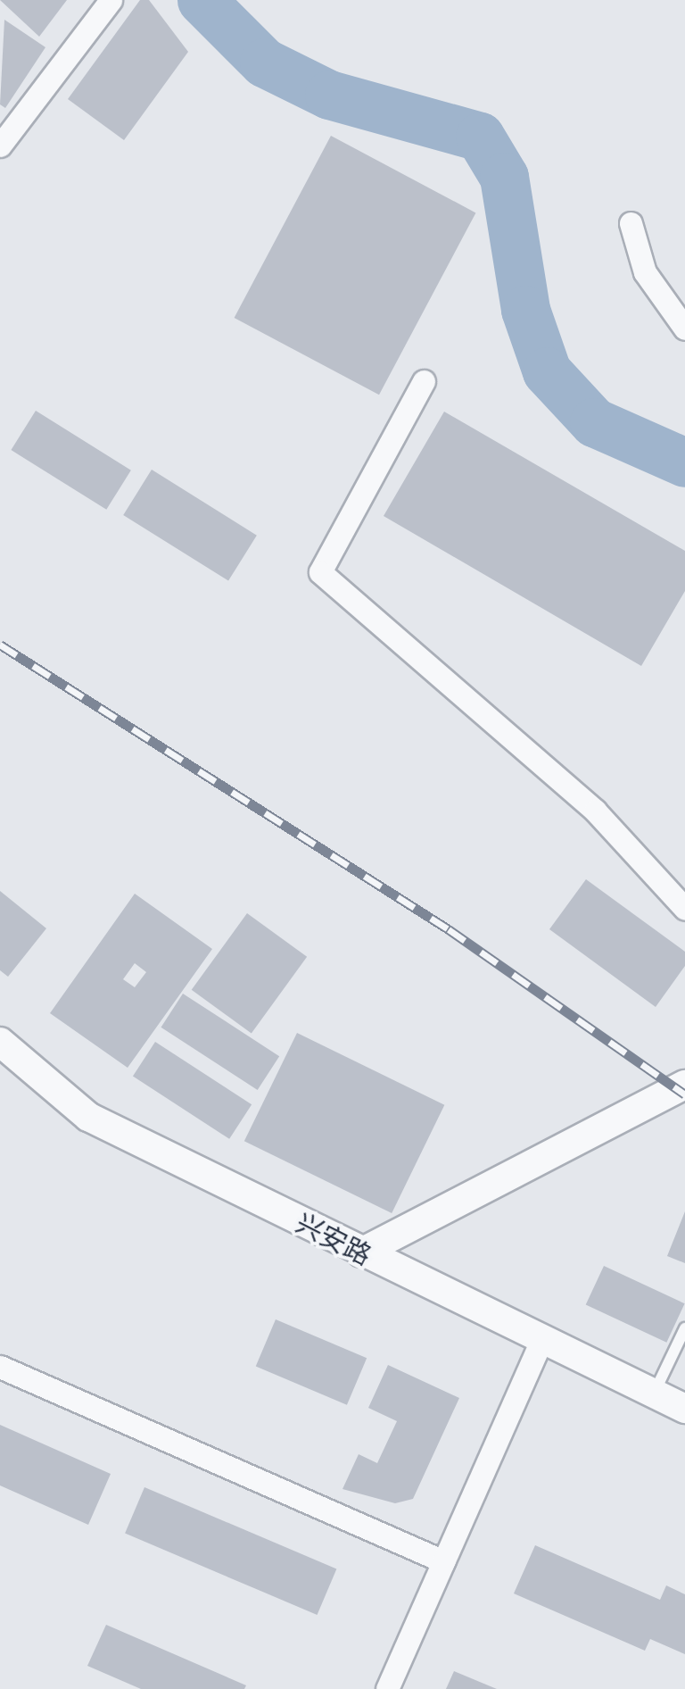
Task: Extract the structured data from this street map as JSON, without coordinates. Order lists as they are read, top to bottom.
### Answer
{
  "streets": {
    "street": ["兴安路"]
  }
}
